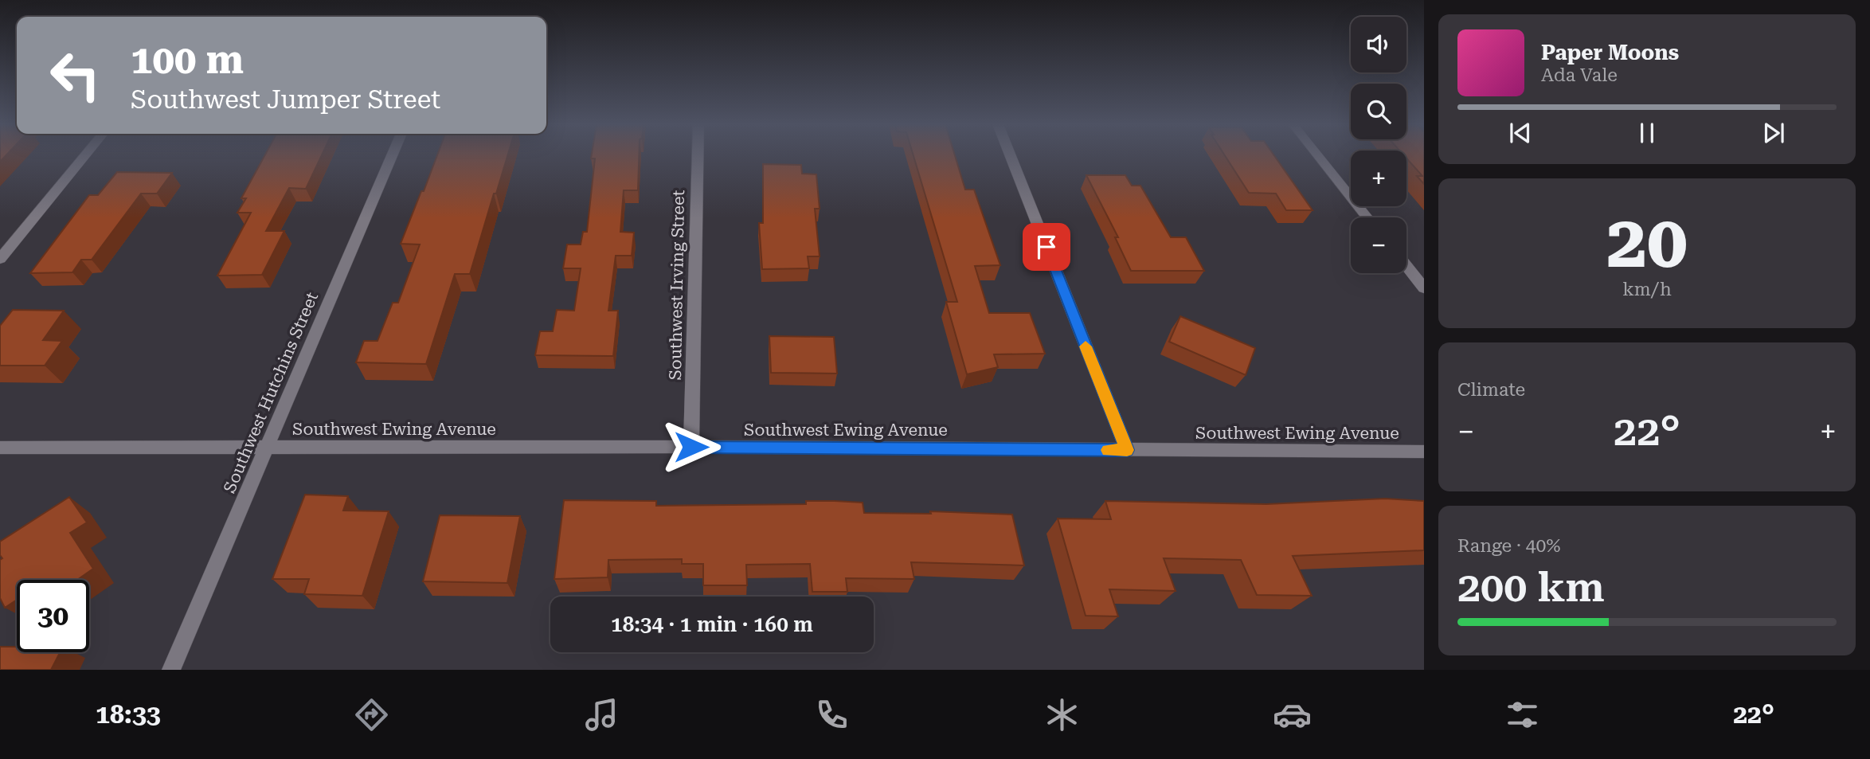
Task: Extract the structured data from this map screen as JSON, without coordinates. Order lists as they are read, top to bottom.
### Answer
{
  "streets": {
    "street": ["Southwest Irving Street", "Southwest Hutchins Street", "Southwest Ewing Avenue"]
  },
  "crossings": [
    ["Southwest Irving Street", "Southwest Ewing Avenue"],
    ["Southwest Hutchins Street", "Southwest Ewing Avenue"]
  ],
  "page": {
    "map_buttons": ["+", "−"],
    "turn": ["100 m", "Southwest Jumper Street"],
    "song": ["Paper Moons", "Ada Vale"],
    "tile": [
      ["20", "km/h"],
      "Climate",
      ["Range · 40%", "200 km"]
    ],
    "heat": ["−", "22°", "+"],
    "limit": "30",
    "trip": "18:34 · 1 min · 160 m",
    "tabs": ["18:33", "22°"]
  }
}
